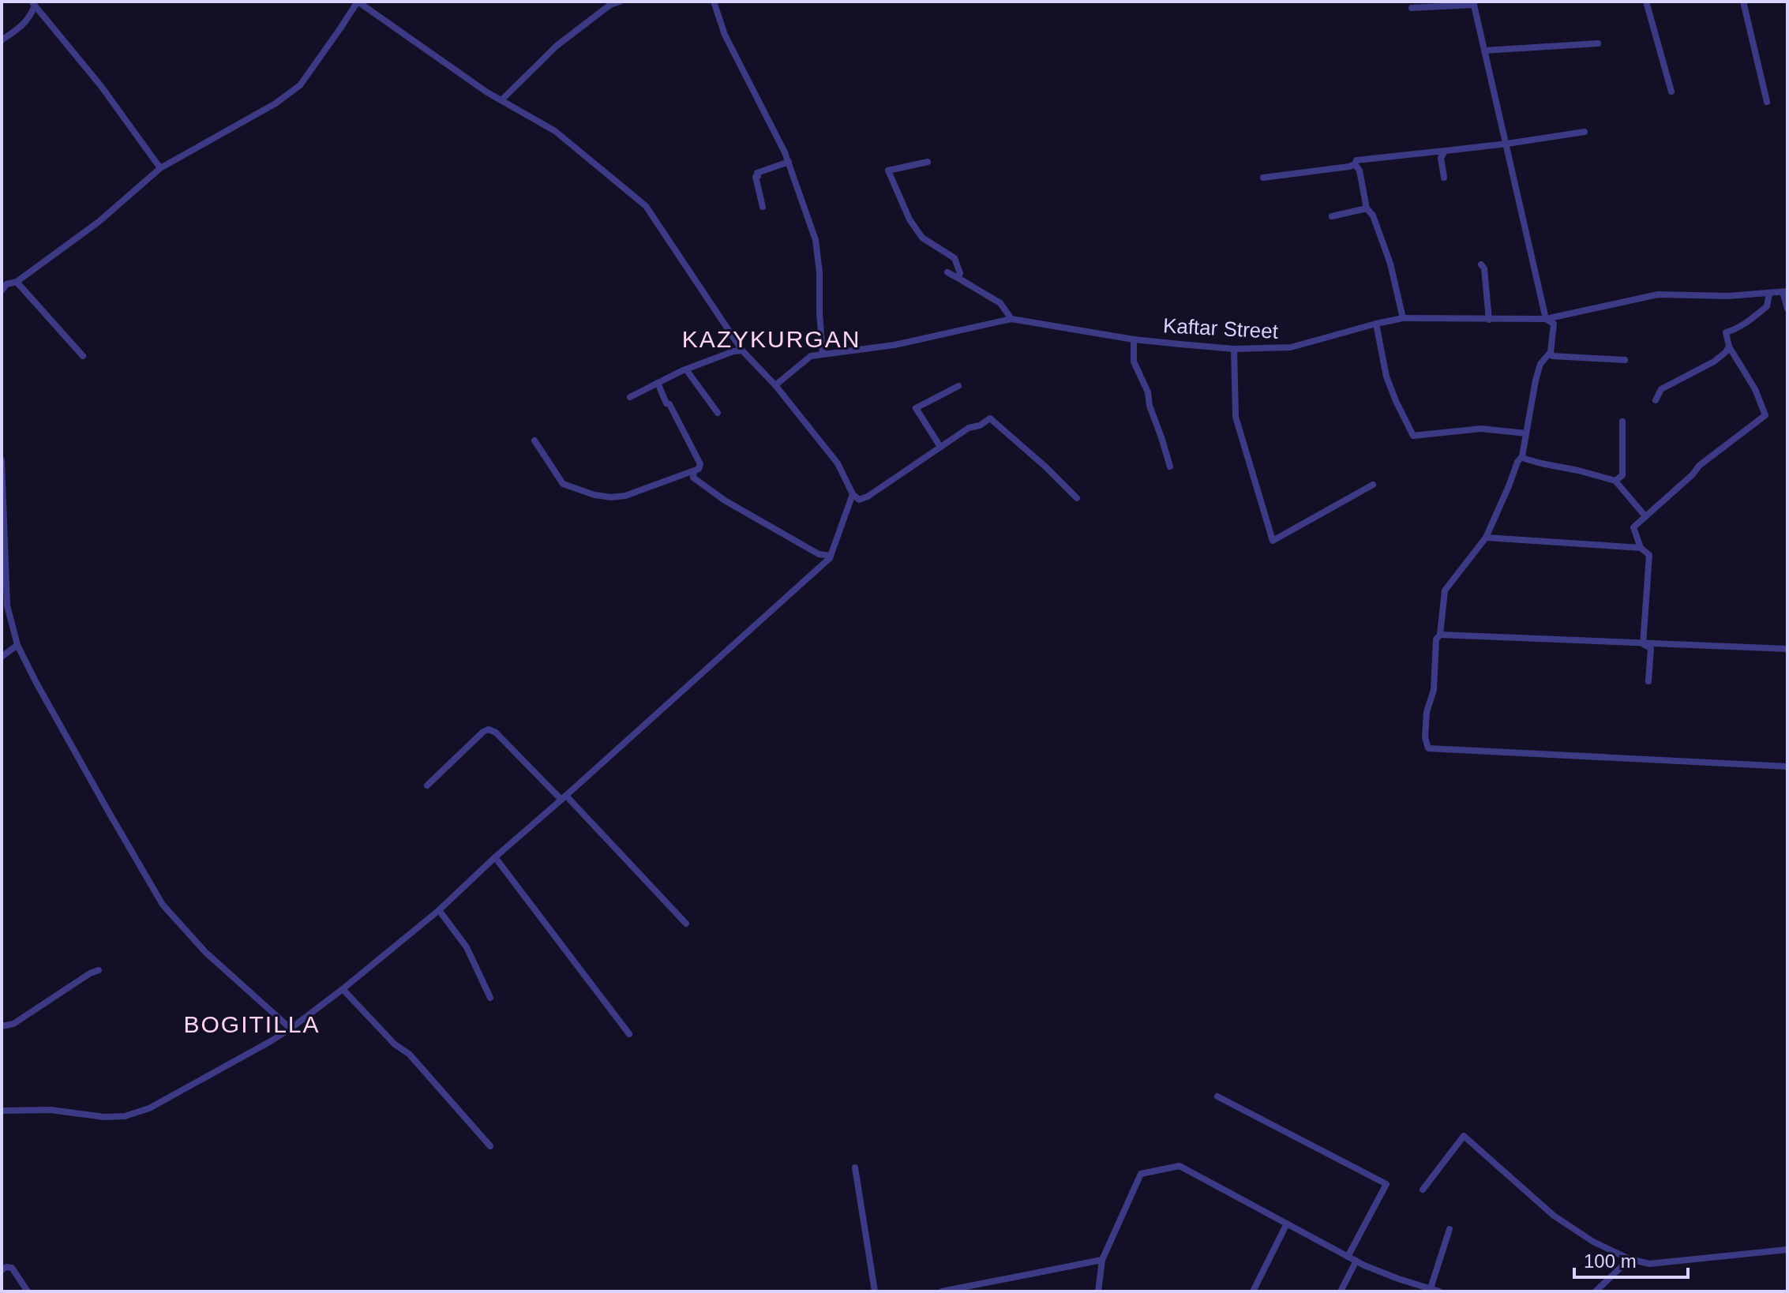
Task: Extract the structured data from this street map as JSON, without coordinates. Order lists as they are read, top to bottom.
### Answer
{
  "streets": {
    "street": ["Kaftar Street"]
  },
  "districts": ["KAZYKURGAN", "BOGITILLA"],
  "scale_bar": "100 m"
}
